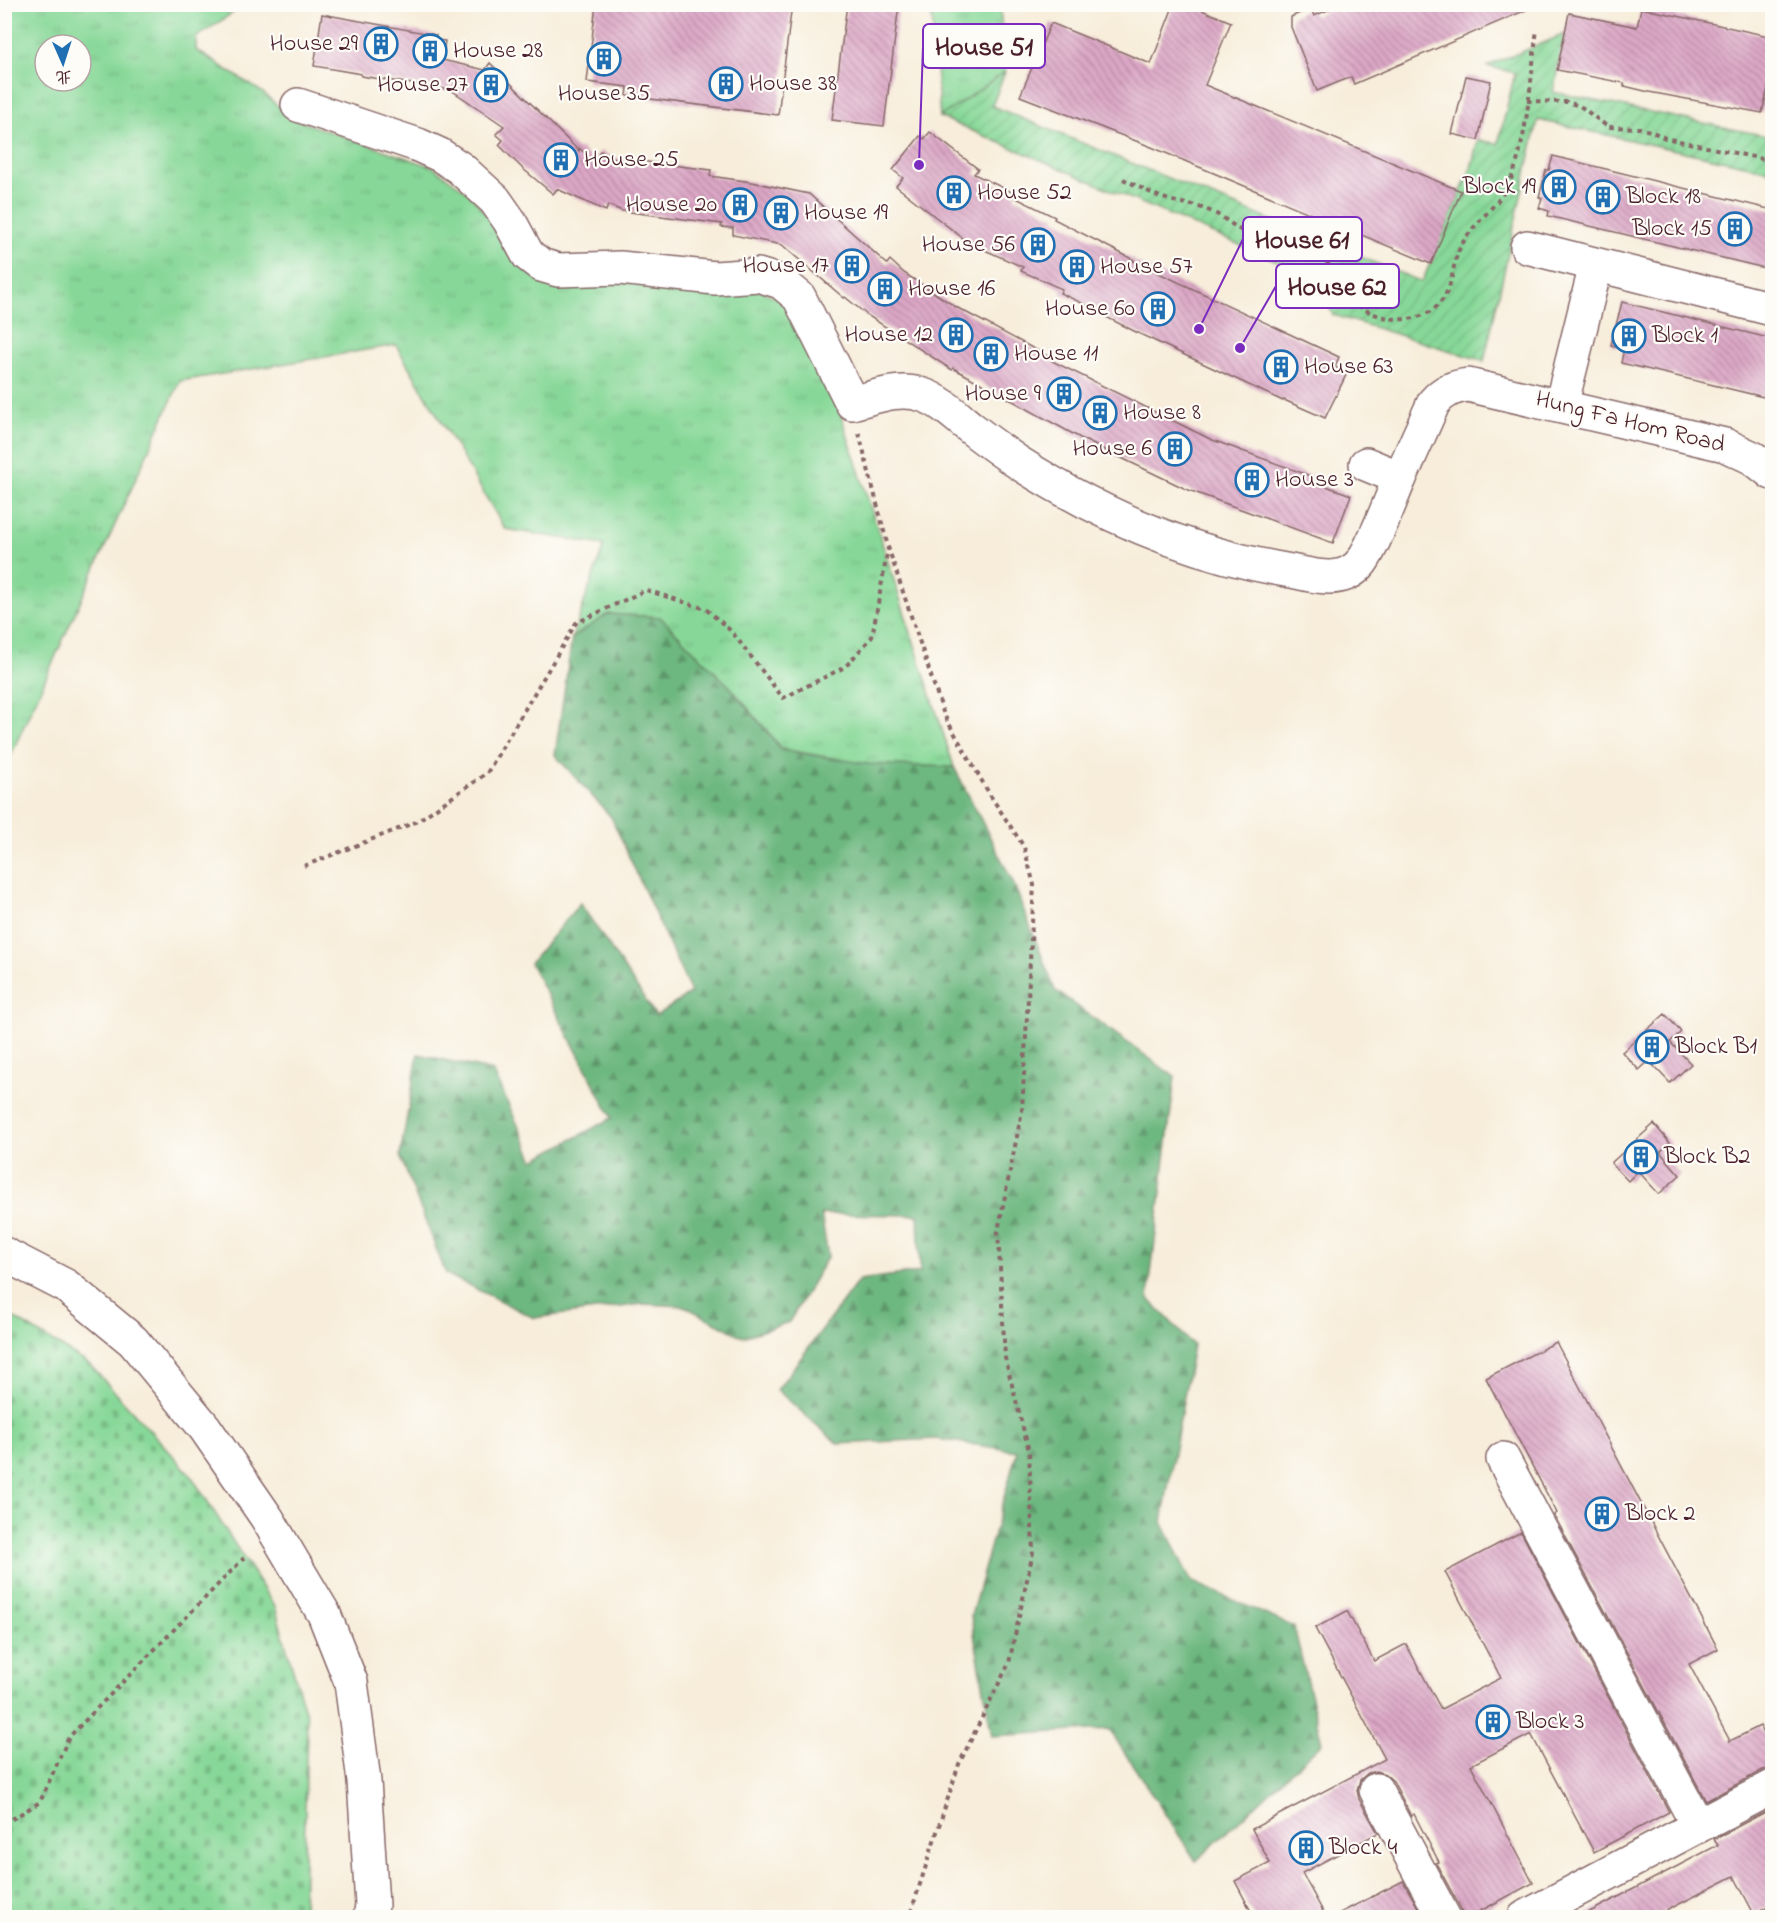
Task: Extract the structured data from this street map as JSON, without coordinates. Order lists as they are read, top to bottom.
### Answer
{
  "streets": {
    "lane": ["Hung Fa Hom Road"]
  },
  "places": {
    "building": [
      "House 29",
      "House 28",
      "House 35",
      "House 38",
      "House 27",
      "House 25",
      "Block 19",
      "House 52",
      "Block 18",
      "House 20",
      "House 19",
      "Block 15",
      "House 56",
      "House 17",
      "House 57",
      "House 16",
      "House 60",
      "House 12",
      "Block 1",
      "House 11",
      "House 63",
      "House 9",
      "House 8",
      "House 6",
      "House 3",
      "Block B1",
      "Block B2",
      "Block 2",
      "Block 3",
      "Block 4"
    ],
    "other": ["House 51", "House 61", "House 62"]
  },
  "north": "bottom"
}
